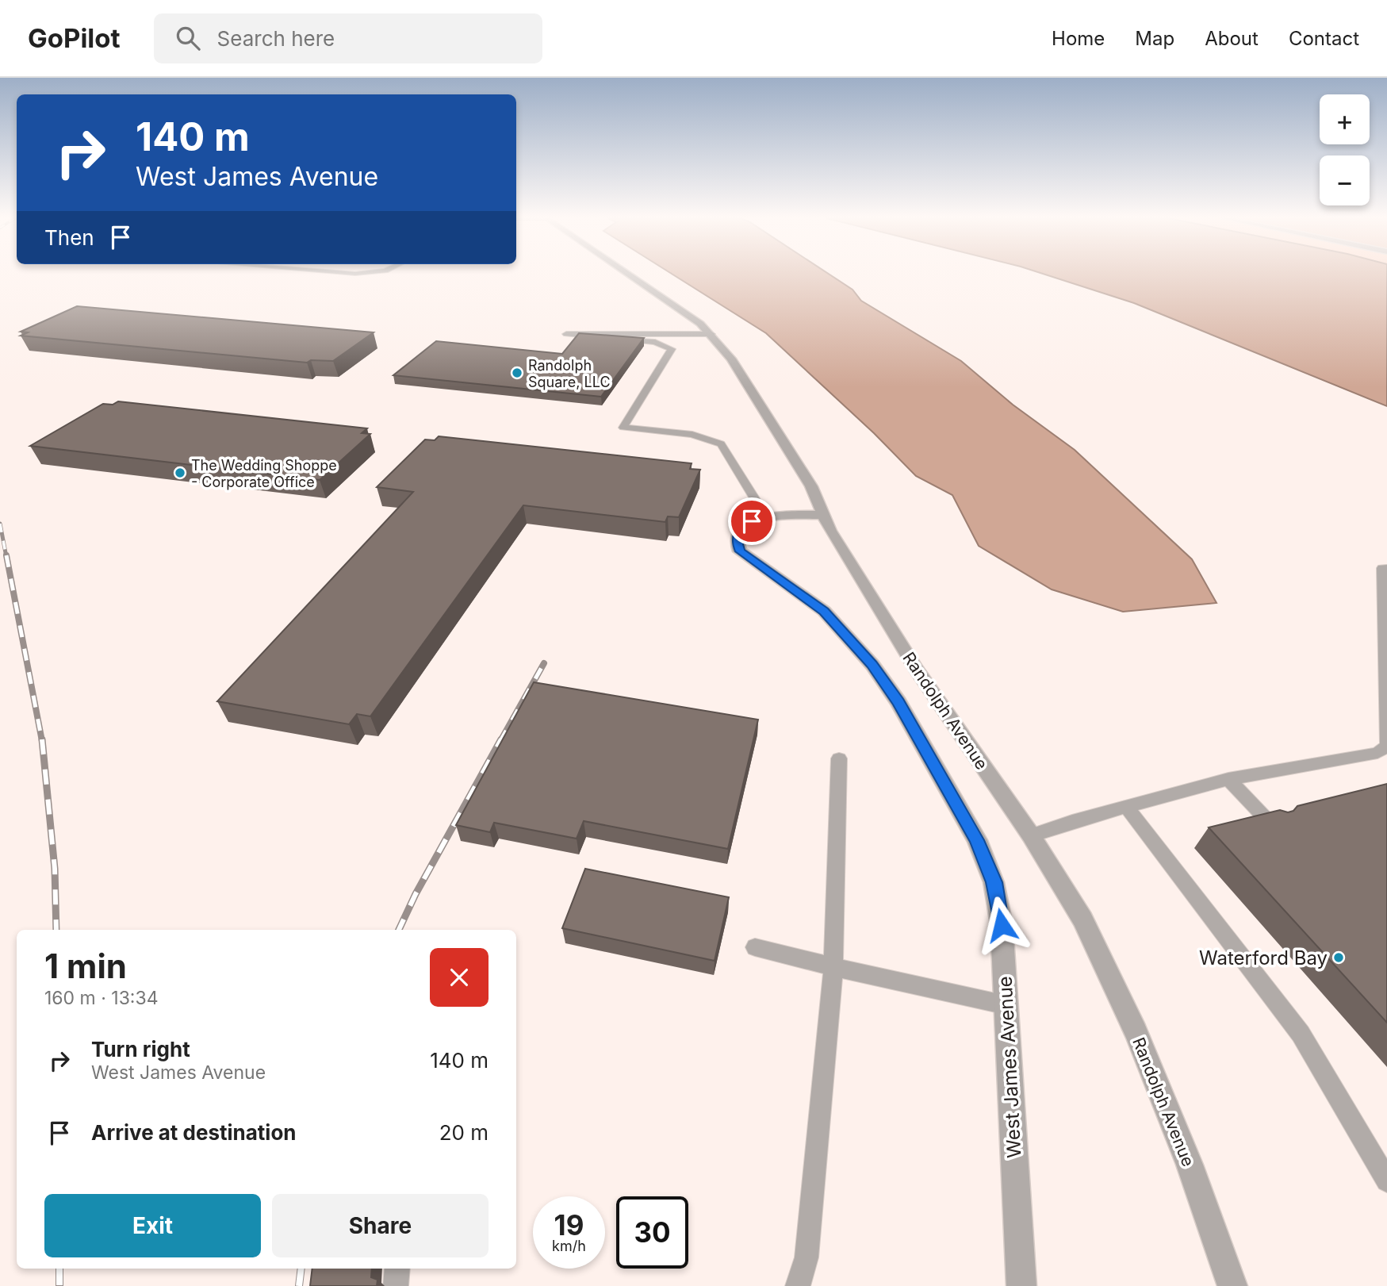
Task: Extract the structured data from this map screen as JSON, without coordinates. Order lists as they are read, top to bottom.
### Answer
{
  "streets": {
    "street": ["Randolph Avenue", "West James Avenue"]
  },
  "crossings": [
    ["Randolph Avenue", "West James Avenue"]
  ],
  "places": ["Randolph Square, LLC", "The Wedding Shoppe - Corporate Office", "Waterford Bay"],
  "page": {
    "header": "GoPilot",
    "search": "Search here",
    "nav": [
      "Home",
      "Map",
      "About",
      "Contact"
    ],
    "map_buttons": ["+", "−"],
    "turn": ["140 m", "West James Avenue"],
    "then": "Then",
    "heading": ["1 min", "160 m · 13:34"],
    "list": [
      {
        "name": "Turn right",
        "note": "West James Avenue",
        "value": "140 m"
      },
      {
        "name": "Arrive at destination",
        "value": "20 m"
      }
    ],
    "buttons": ["Exit", "Share"],
    "speed": "19 km/h",
    "limit": "30"
  }
}
